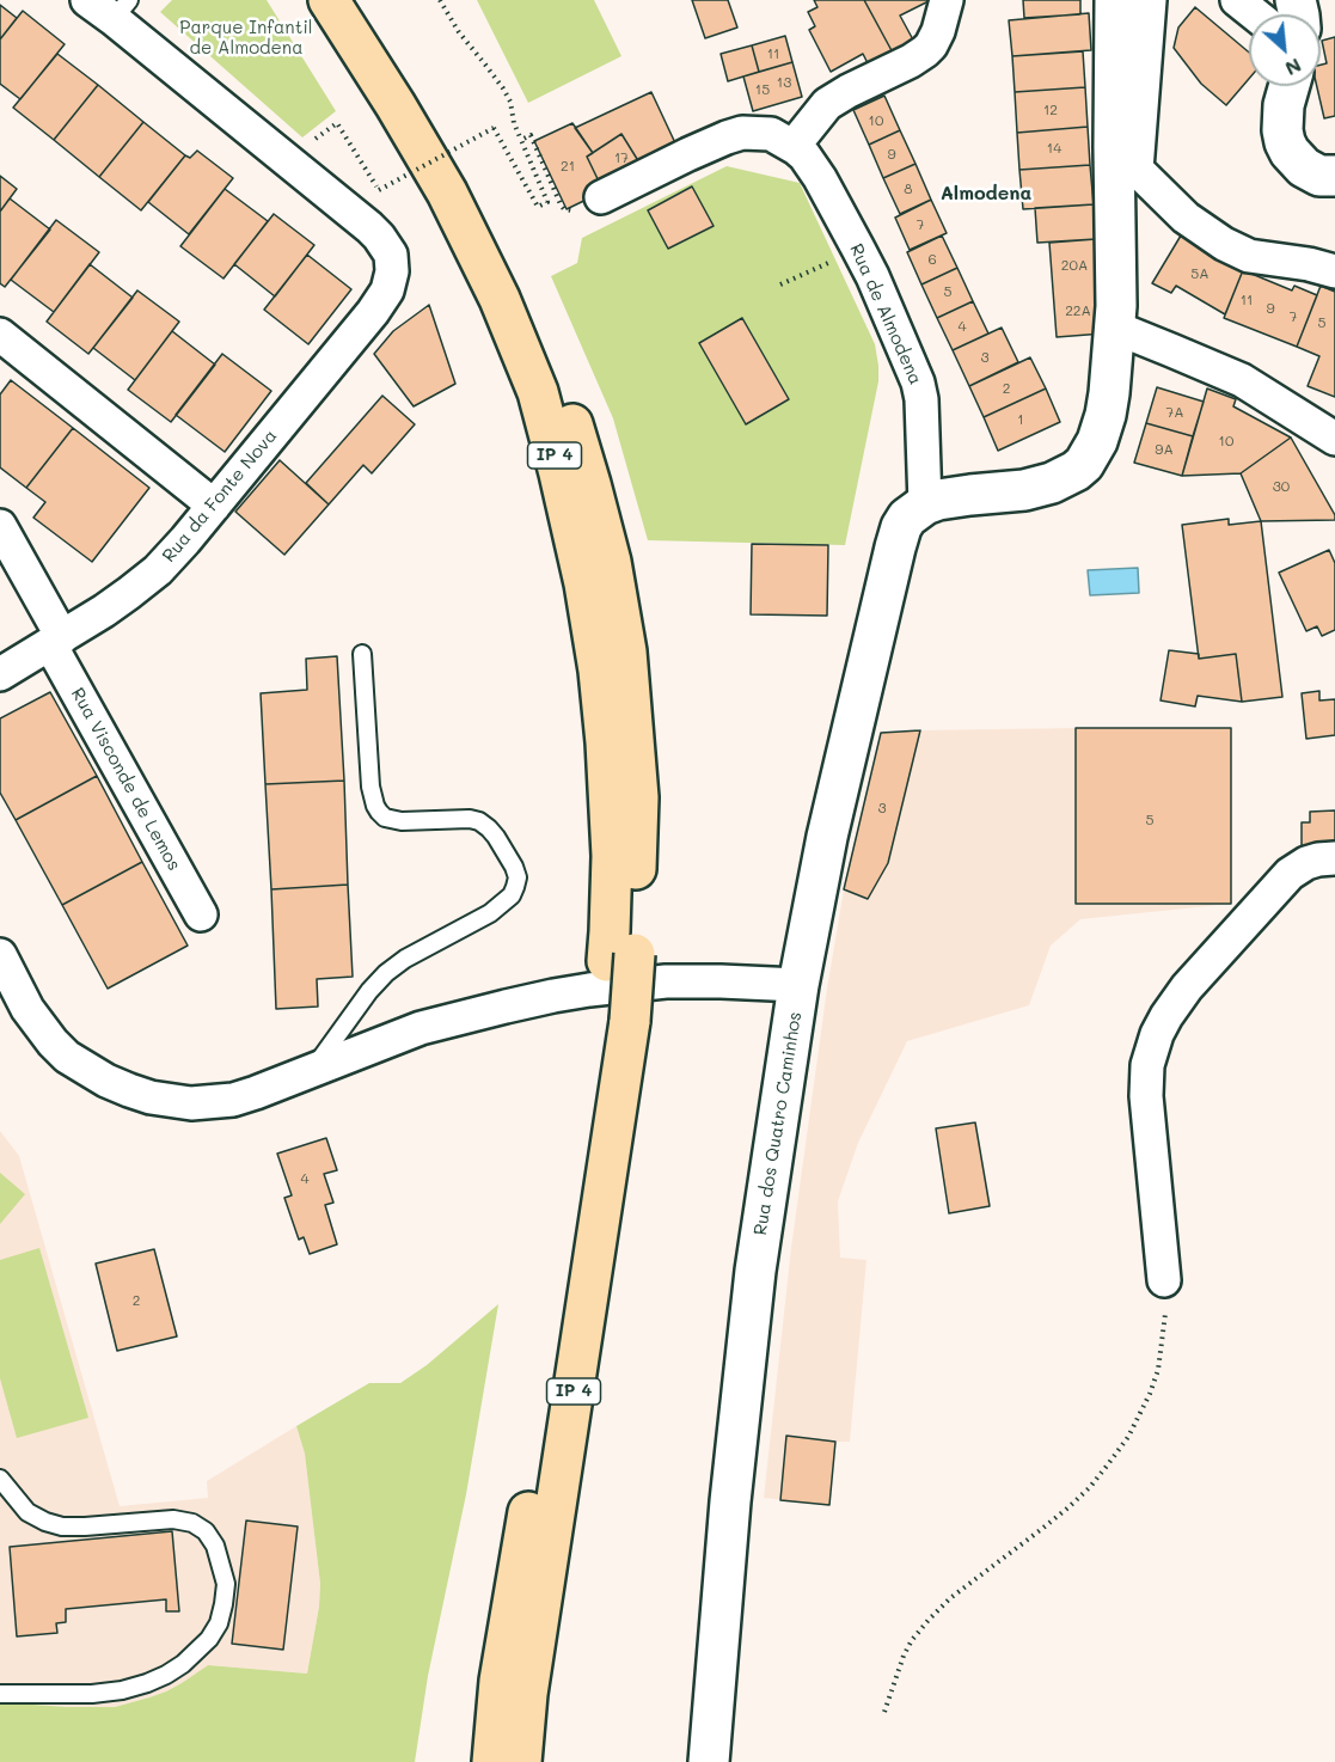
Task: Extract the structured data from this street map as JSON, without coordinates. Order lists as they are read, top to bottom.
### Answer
{
  "streets": {
    "highway": ["IP 4"],
    "street": [
      "Rua de Almodena",
      "Rua da Fonte Nova",
      "Rua Visconde de Lemos",
      "Rua dos Quatro Caminhos"
    ]
  },
  "crossings": [
    ["Rua de Almodena", "Rua dos Quatro Caminhos"],
    ["Rua da Fonte Nova", "Rua Visconde de Lemos"]
  ],
  "districts": ["Almodena"],
  "parks": ["Parque Infantil de Almodena"],
  "house_numbers": [
    "11",
    "13",
    "15",
    "12",
    "10",
    "14",
    "9",
    "17",
    "21",
    "8",
    "7",
    "6",
    "20A",
    "5A",
    "5",
    "11",
    "9",
    "22A",
    "7",
    "5",
    "4",
    "3",
    "2",
    "7A",
    "1",
    "10",
    "9A",
    "30",
    "3",
    "5",
    "4",
    "2"
  ],
  "north": "bottom right"
}
